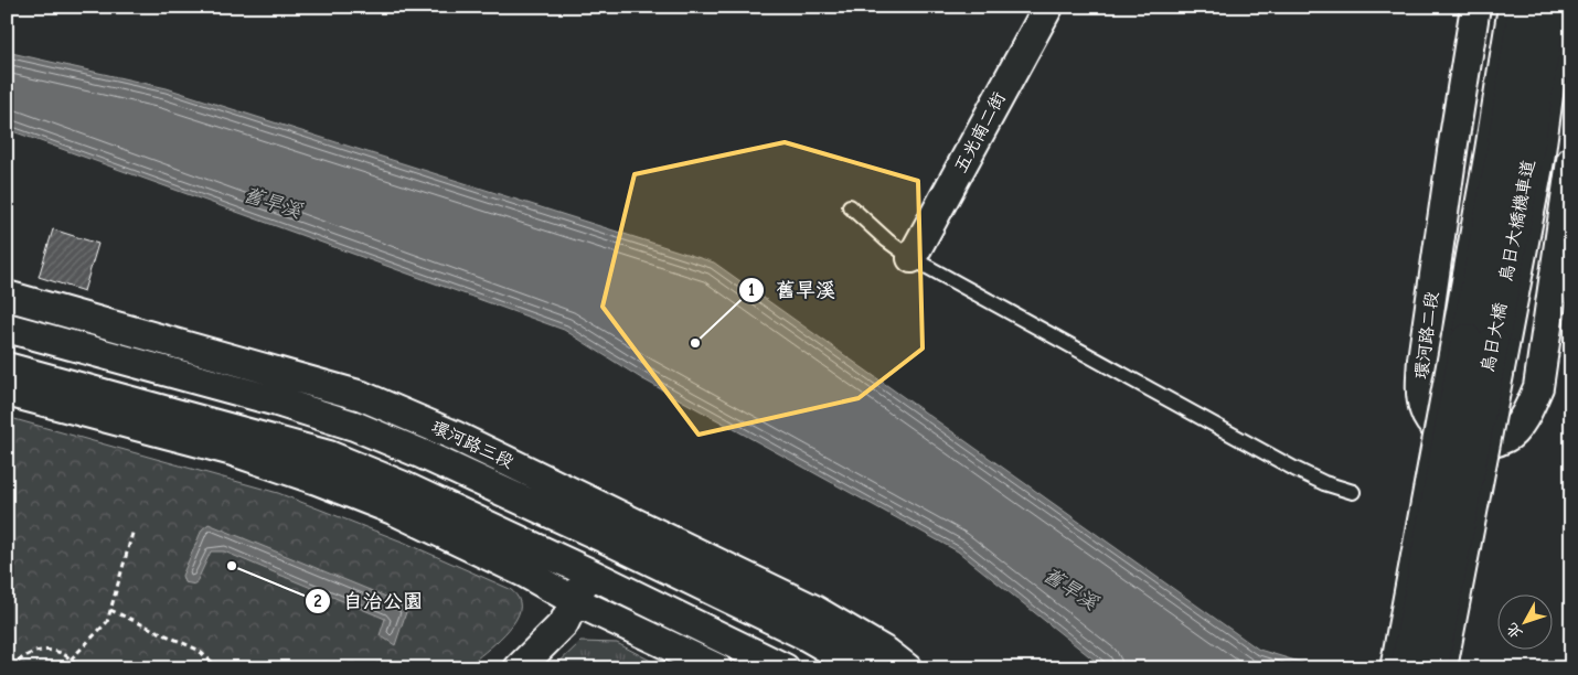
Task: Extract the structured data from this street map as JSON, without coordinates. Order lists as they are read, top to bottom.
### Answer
{
  "streets": {
    "street": [
      "五光南二街",
      "環河路二段",
      "烏日大橋",
      "環河路三段"
    ],
    "lane": ["烏日大橋機車道"]
  },
  "crossings": [
    ["烏日大橋機車道", "環河路二段"],
    ["烏日大橋機車道", "烏日大橋"],
    ["環河路二段", "烏日大橋"]
  ],
  "water": ["舊旱溪"],
  "places": ["舊旱溪", "自治公園"],
  "north": "bottom left"
}
